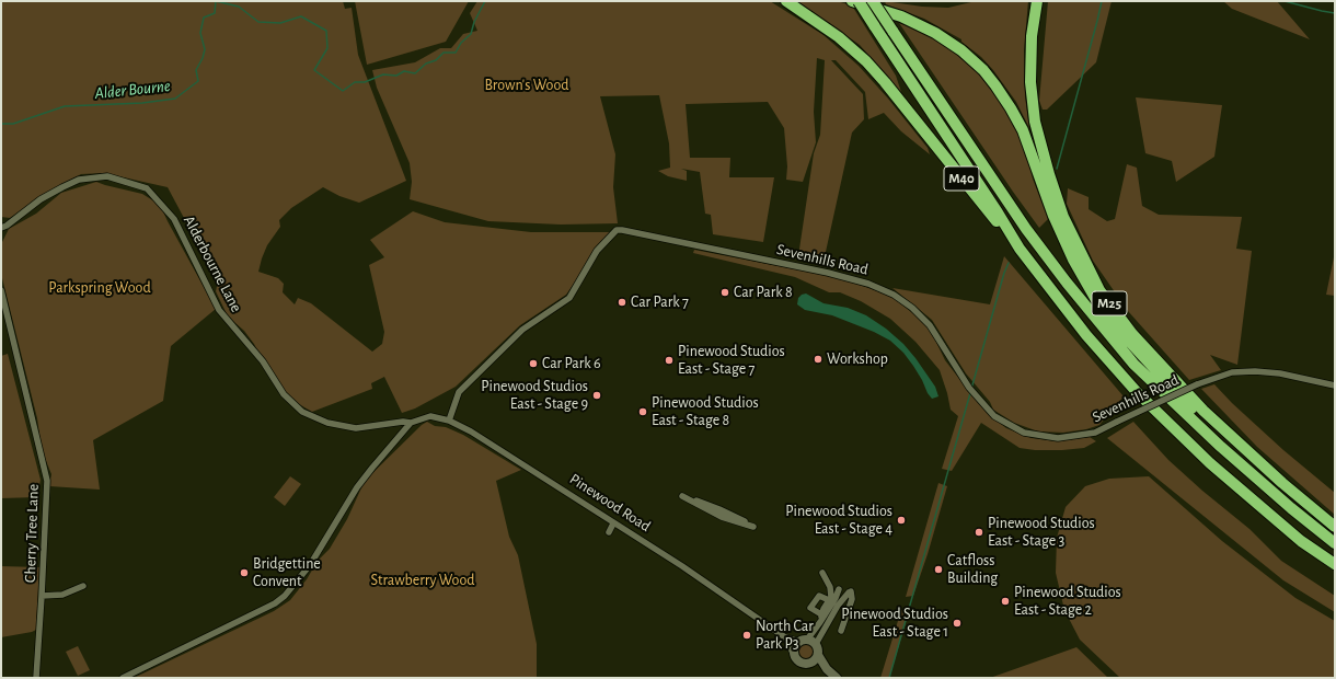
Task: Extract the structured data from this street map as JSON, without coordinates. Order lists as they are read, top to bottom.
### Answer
{
  "streets": {
    "highway": ["M40", "M25"],
    "street": [
      "Sevenhills Road",
      "Alderbourne Lane",
      "Pinewood Road",
      "Cherry Tree Lane"
    ]
  },
  "crossings": [
    ["M40", "M25"],
    ["Sevenhills Road", "Pinewood Road"],
    ["Alderbourne Lane", "Pinewood Road"]
  ],
  "water": ["Alder Bourne"],
  "parks": ["Brown's Wood", "Parkspring Wood", "Strawberry Wood"],
  "places": [
    "Car Park 8",
    "Car Park 7",
    "Workshop",
    "Pinewood Studios East - Stage 7",
    "Car Park 6",
    "Pinewood Studios East - Stage 9",
    "Pinewood Studios East - Stage 8",
    "Pinewood Studios East - Stage 4",
    "Pinewood Studios East - Stage 3",
    "Catfloss Building",
    "Bridgettine Convent",
    "Pinewood Studios East - Stage 2",
    "Pinewood Studios East - Stage 1",
    "North Car Park P3"
  ]
}
